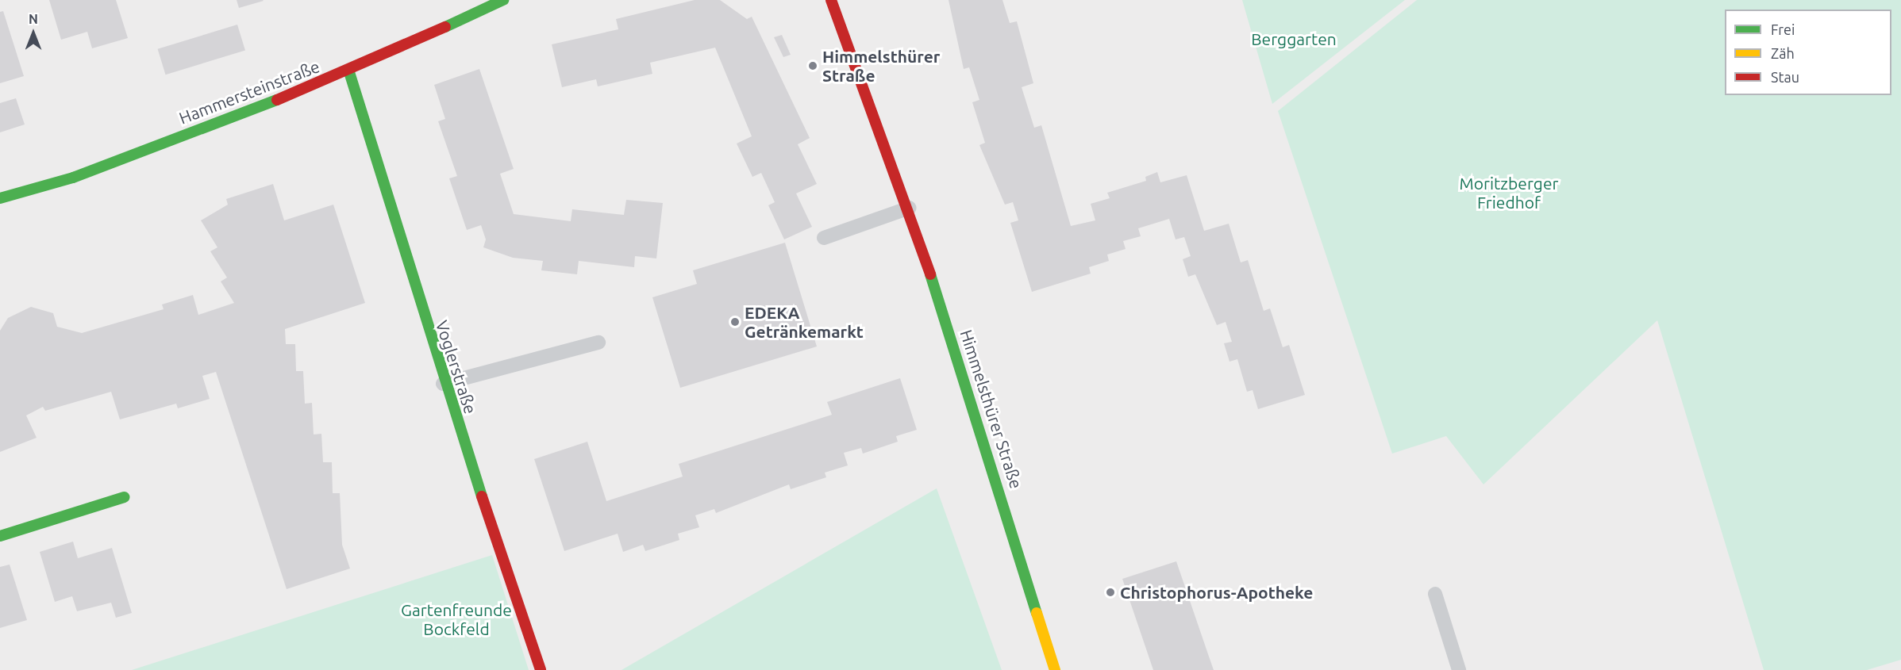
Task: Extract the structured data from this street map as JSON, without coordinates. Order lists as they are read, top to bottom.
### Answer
{
  "streets": {
    "street": ["Hammersteinstraße", "Voglerstraße", "Himmelsthürer Straße"]
  },
  "crossings": [
    ["Hammersteinstraße", "Voglerstraße"]
  ],
  "parks": ["Berggarten", "Moritzberger Friedhof", "Gartenfreunde Bockfeld"],
  "places": ["Himmelsthürer Straße", "EDEKA Getränkemarkt", "Christophorus-Apotheke"],
  "legend": ["Frei", "Zäh", "Stau"],
  "north": "top"
}
